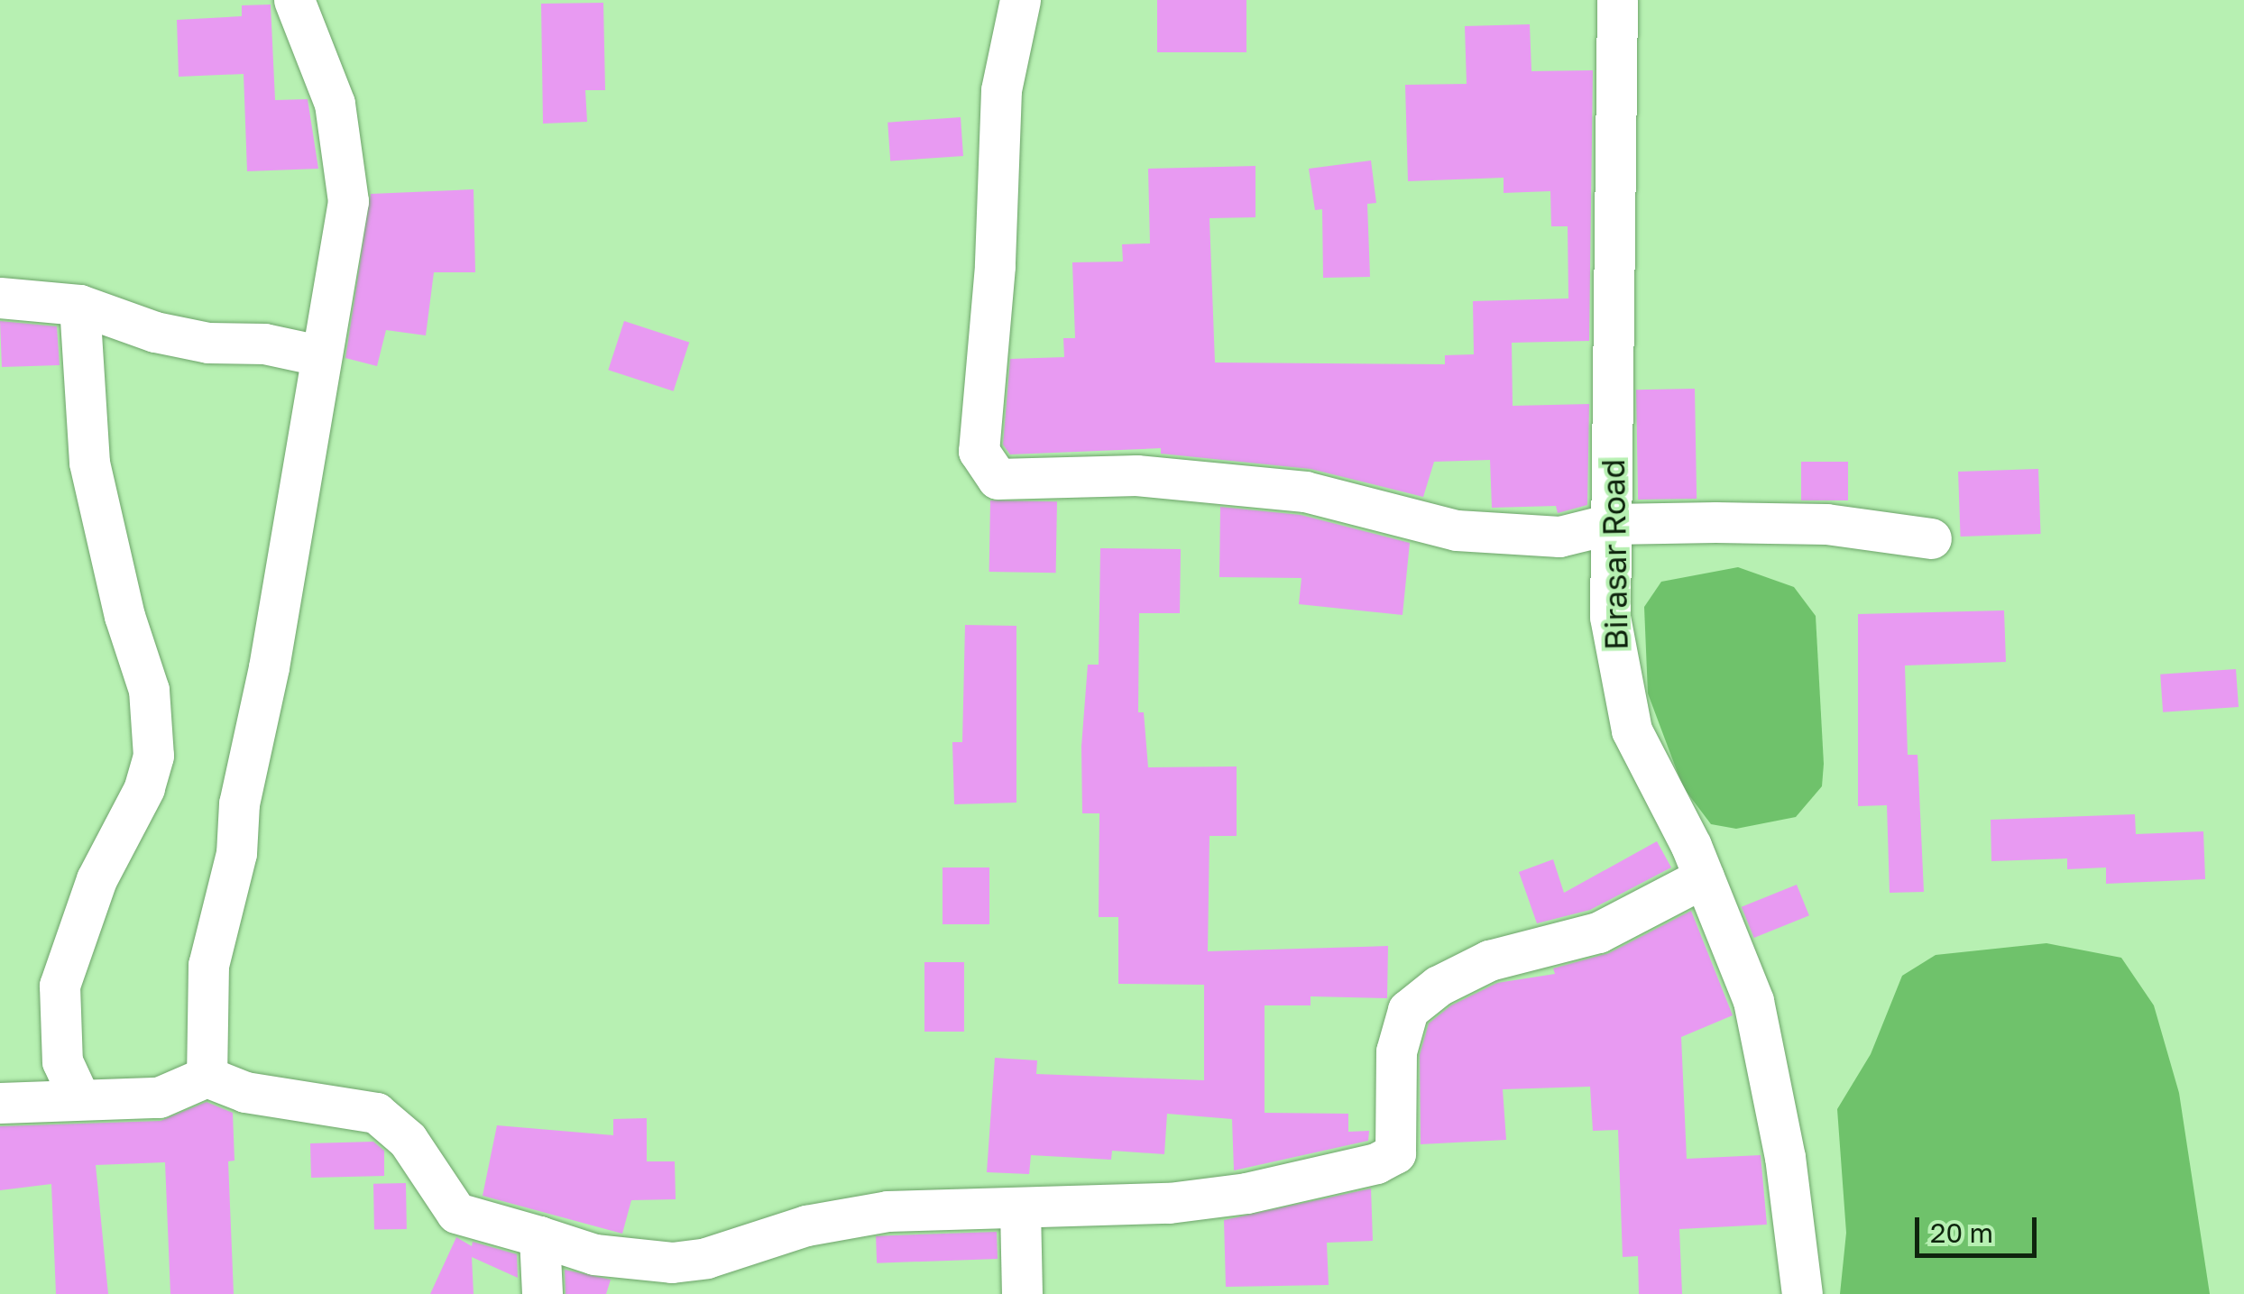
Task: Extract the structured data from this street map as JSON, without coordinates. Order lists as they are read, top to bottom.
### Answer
{
  "streets": {
    "street": ["Birasar Road"]
  },
  "scale_bar": "20 m"
}
